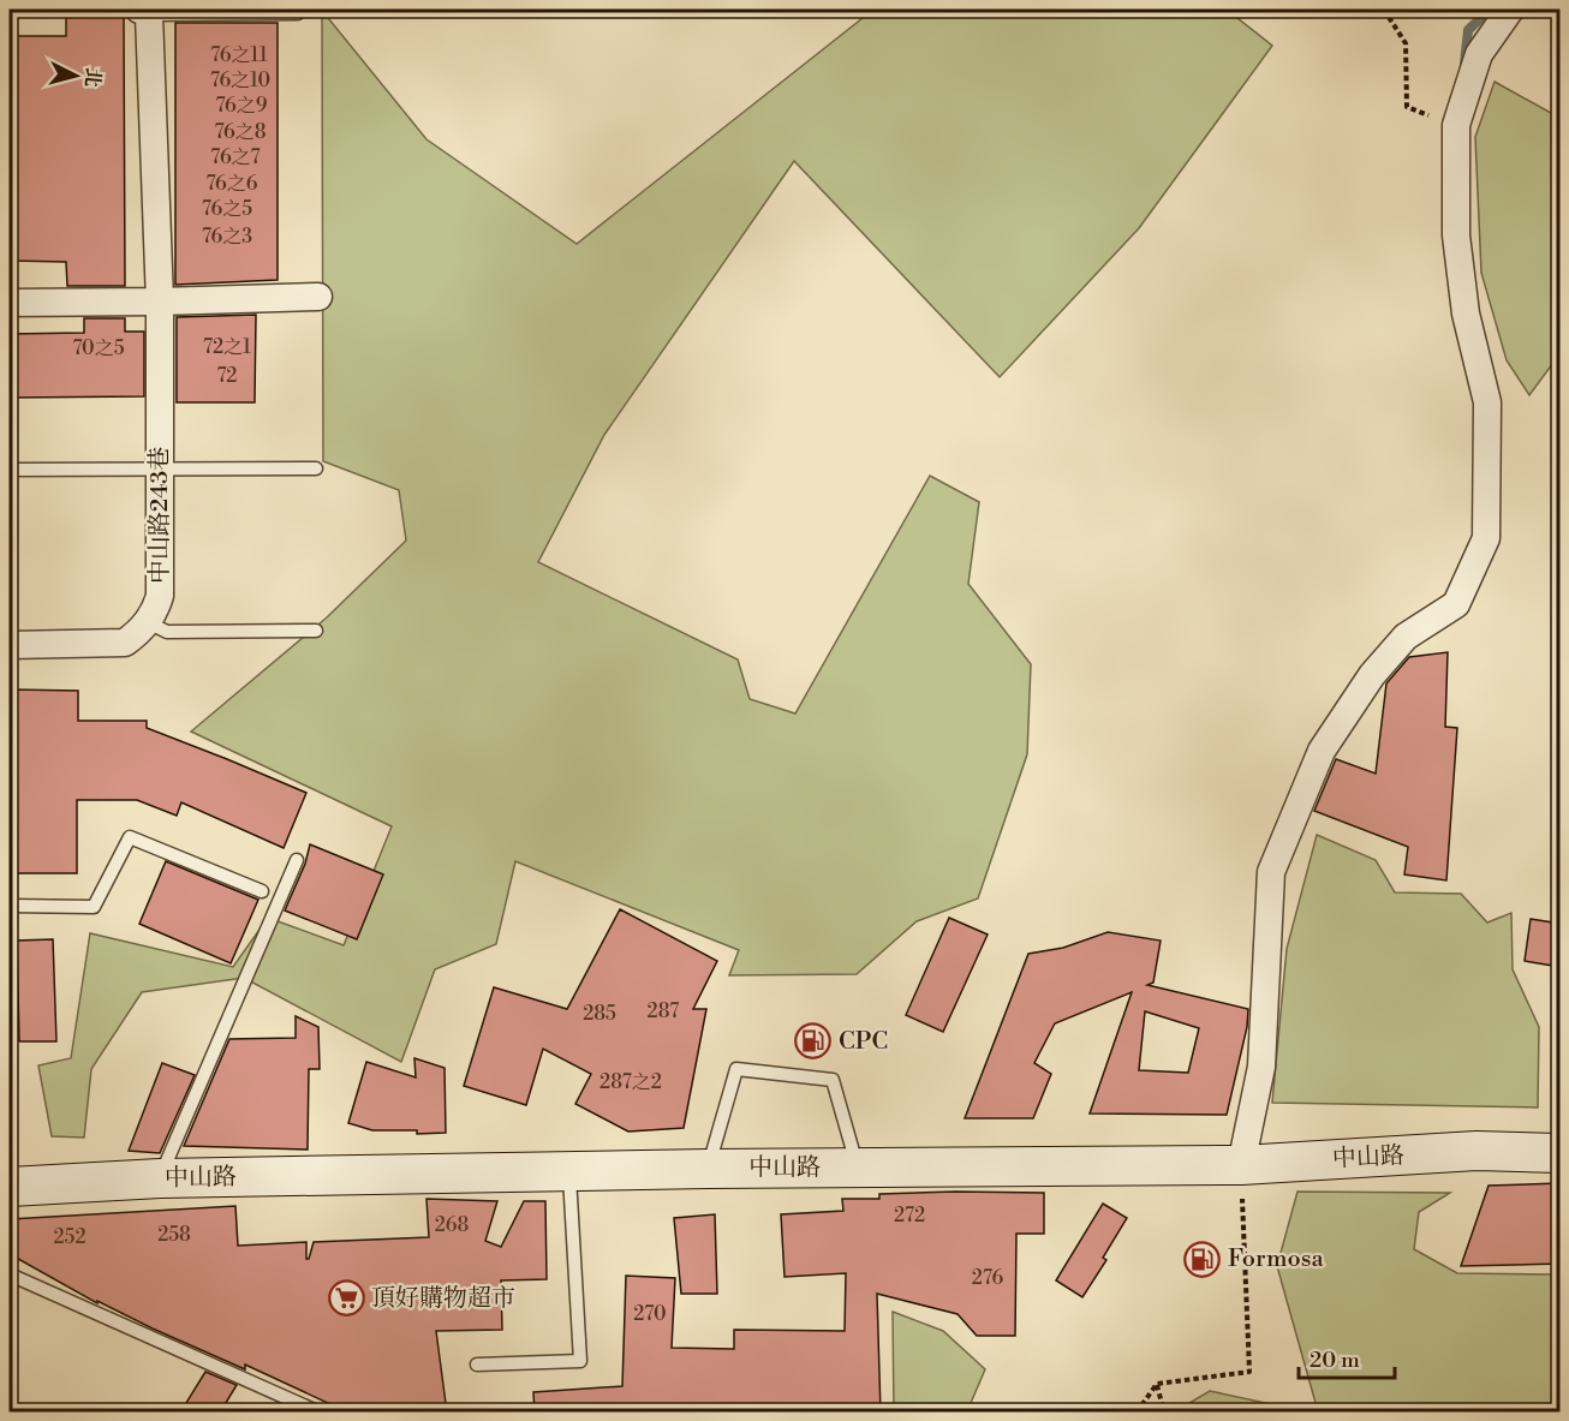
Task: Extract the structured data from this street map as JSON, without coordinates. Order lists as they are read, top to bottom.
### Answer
{
  "streets": {
    "main road": ["中山路"],
    "street": ["中山路243巷"]
  },
  "places": {
    "fuel station": ["CPC", "Formosa"],
    "supermarket": ["頂好購物超市"]
  },
  "house_numbers": [
    "76之11",
    "76之10",
    "76之9",
    "76之8",
    "76之7",
    "76之6",
    "76之5",
    "76之3",
    "72之1",
    "70之5",
    "72",
    "287",
    "285",
    "287之2",
    "272",
    "268",
    "258",
    "252",
    "276",
    "270"
  ],
  "scale_bar": "20 m",
  "north": "right"
}
